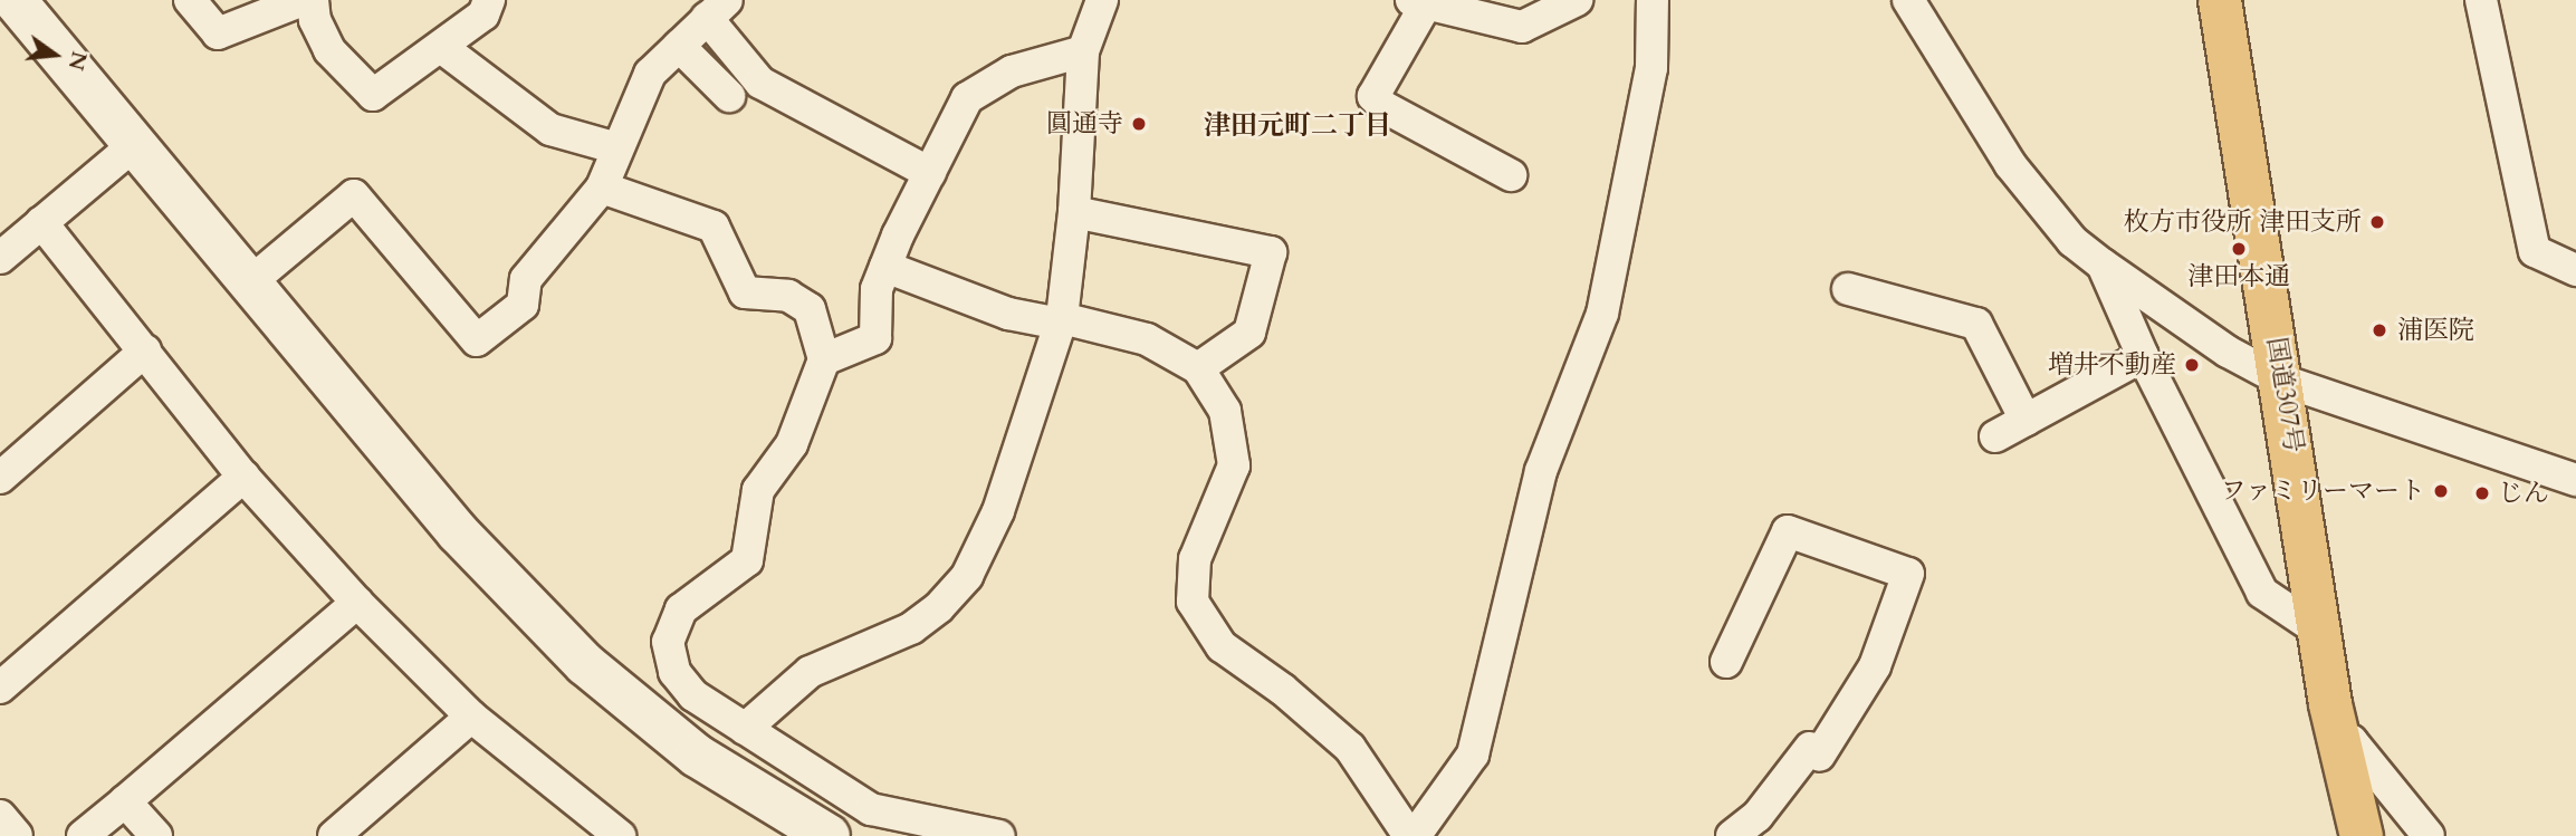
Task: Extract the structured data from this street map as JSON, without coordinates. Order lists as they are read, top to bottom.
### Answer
{
  "streets": {
    "highway": ["国道307号"]
  },
  "districts": ["津田元町二丁目"],
  "places": [
    "圓通寺",
    "枚方市役所 津田支所",
    "津田本通",
    "浦医院",
    "増井不動産",
    "ファミリーマート",
    "じん"
  ],
  "north": "right"
}
